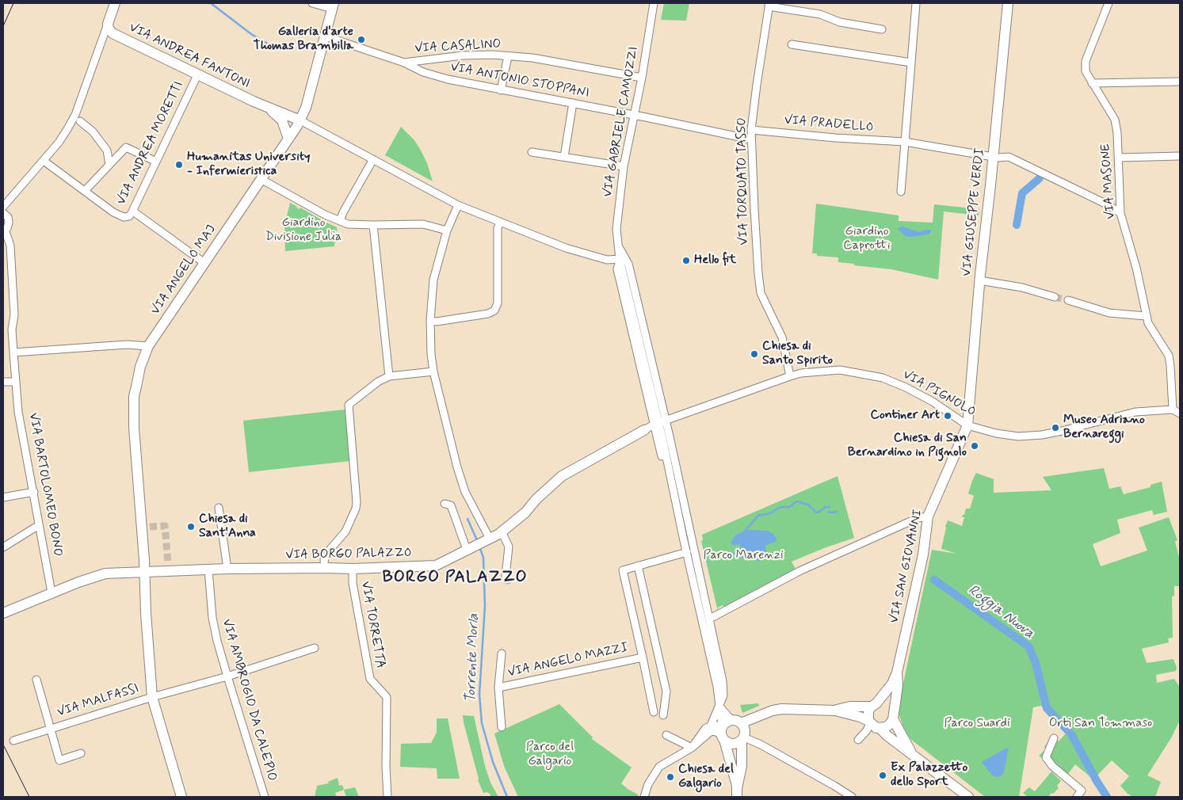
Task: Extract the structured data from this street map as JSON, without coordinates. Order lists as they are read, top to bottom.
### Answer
{
  "streets": {
    "street": [
      "VIA CASALINO",
      "VIA ANDREA FANTONI",
      "VIA ANTONIO STOPPANI",
      "VIA GABRIELE CAMOZZI",
      "VIA PRADELLO",
      "VIA ANDREA MORETTI",
      "VIA TORQUATO TASSO",
      "VIA MASONE",
      "VIA GIUSEPPE VERDI",
      "VIA ANGELO MAJ",
      "VIA PIGNOLO",
      "VIA BARTOLOMEO BONO",
      "VIA BORGO PALAZZO",
      "VIA SAN GIOVANNI",
      "VIA TORRETTA",
      "VIA ANGELO MAZZI",
      "VIA AMBROGIO DA CALEPIO",
      "VIA MALFASSI"
    ]
  },
  "crossings": [
    ["VIA CASALINO", "VIA ANTONIO STOPPANI"],
    ["VIA CASALINO", "VIA GABRIELE CAMOZZI"],
    ["VIA CASALINO", "VIA ANGELO MAJ"],
    ["VIA ANDREA FANTONI", "VIA ANDREA MORETTI"],
    ["VIA ANDREA FANTONI", "VIA ANGELO MAJ"],
    ["VIA ANDREA FANTONI", "VIA BARTOLOMEO BONO"],
    ["VIA ANTONIO STOPPANI", "VIA GABRIELE CAMOZZI"],
    ["VIA ANTONIO STOPPANI", "VIA TORQUATO TASSO"],
    ["VIA PRADELLO", "VIA TORQUATO TASSO"],
    ["VIA PRADELLO", "VIA MASONE"],
    ["VIA PRADELLO", "VIA GIUSEPPE VERDI"],
    ["VIA ANDREA MORETTI", "VIA BARTOLOMEO BONO"],
    ["VIA TORQUATO TASSO", "VIA PIGNOLO"],
    ["VIA MASONE", "VIA PIGNOLO"],
    ["VIA GIUSEPPE VERDI", "VIA PIGNOLO"],
    ["VIA GIUSEPPE VERDI", "VIA SAN GIOVANNI"],
    ["VIA ANGELO MAJ", "VIA BORGO PALAZZO"],
    ["VIA ANGELO MAJ", "VIA MALFASSI"],
    ["VIA PIGNOLO", "VIA BORGO PALAZZO"],
    ["VIA PIGNOLO", "VIA SAN GIOVANNI"],
    ["VIA BARTOLOMEO BONO", "VIA BORGO PALAZZO"],
    ["VIA BORGO PALAZZO", "VIA TORRETTA"],
    ["VIA BORGO PALAZZO", "VIA AMBROGIO DA CALEPIO"],
    ["VIA AMBROGIO DA CALEPIO", "VIA MALFASSI"]
  ],
  "districts": ["BORGO PALAZZO"],
  "water": ["Roggia Nuova", "Torrente Morla"],
  "parks": [
    "Giardino Divisione Julia",
    "Giardino Caprotti",
    "Parco Marenzi",
    "Parco Suardi",
    "Orti San Tommaso",
    "Parco del Galgario"
  ],
  "places": [
    "Galleria d'arte Thomas Brambilla",
    "Humanitas University - Infermieristica",
    "Hello fit",
    "Chiesa di Santo Spirito",
    "Continer Art",
    "Museo Adriano Bernareggi",
    "Chiesa di San Bernardino in Pignolo",
    "Chiesa di Sant'Anna",
    "Ex Palazzetto dello Sport",
    "Chiesa del Galgario"
  ]
}
